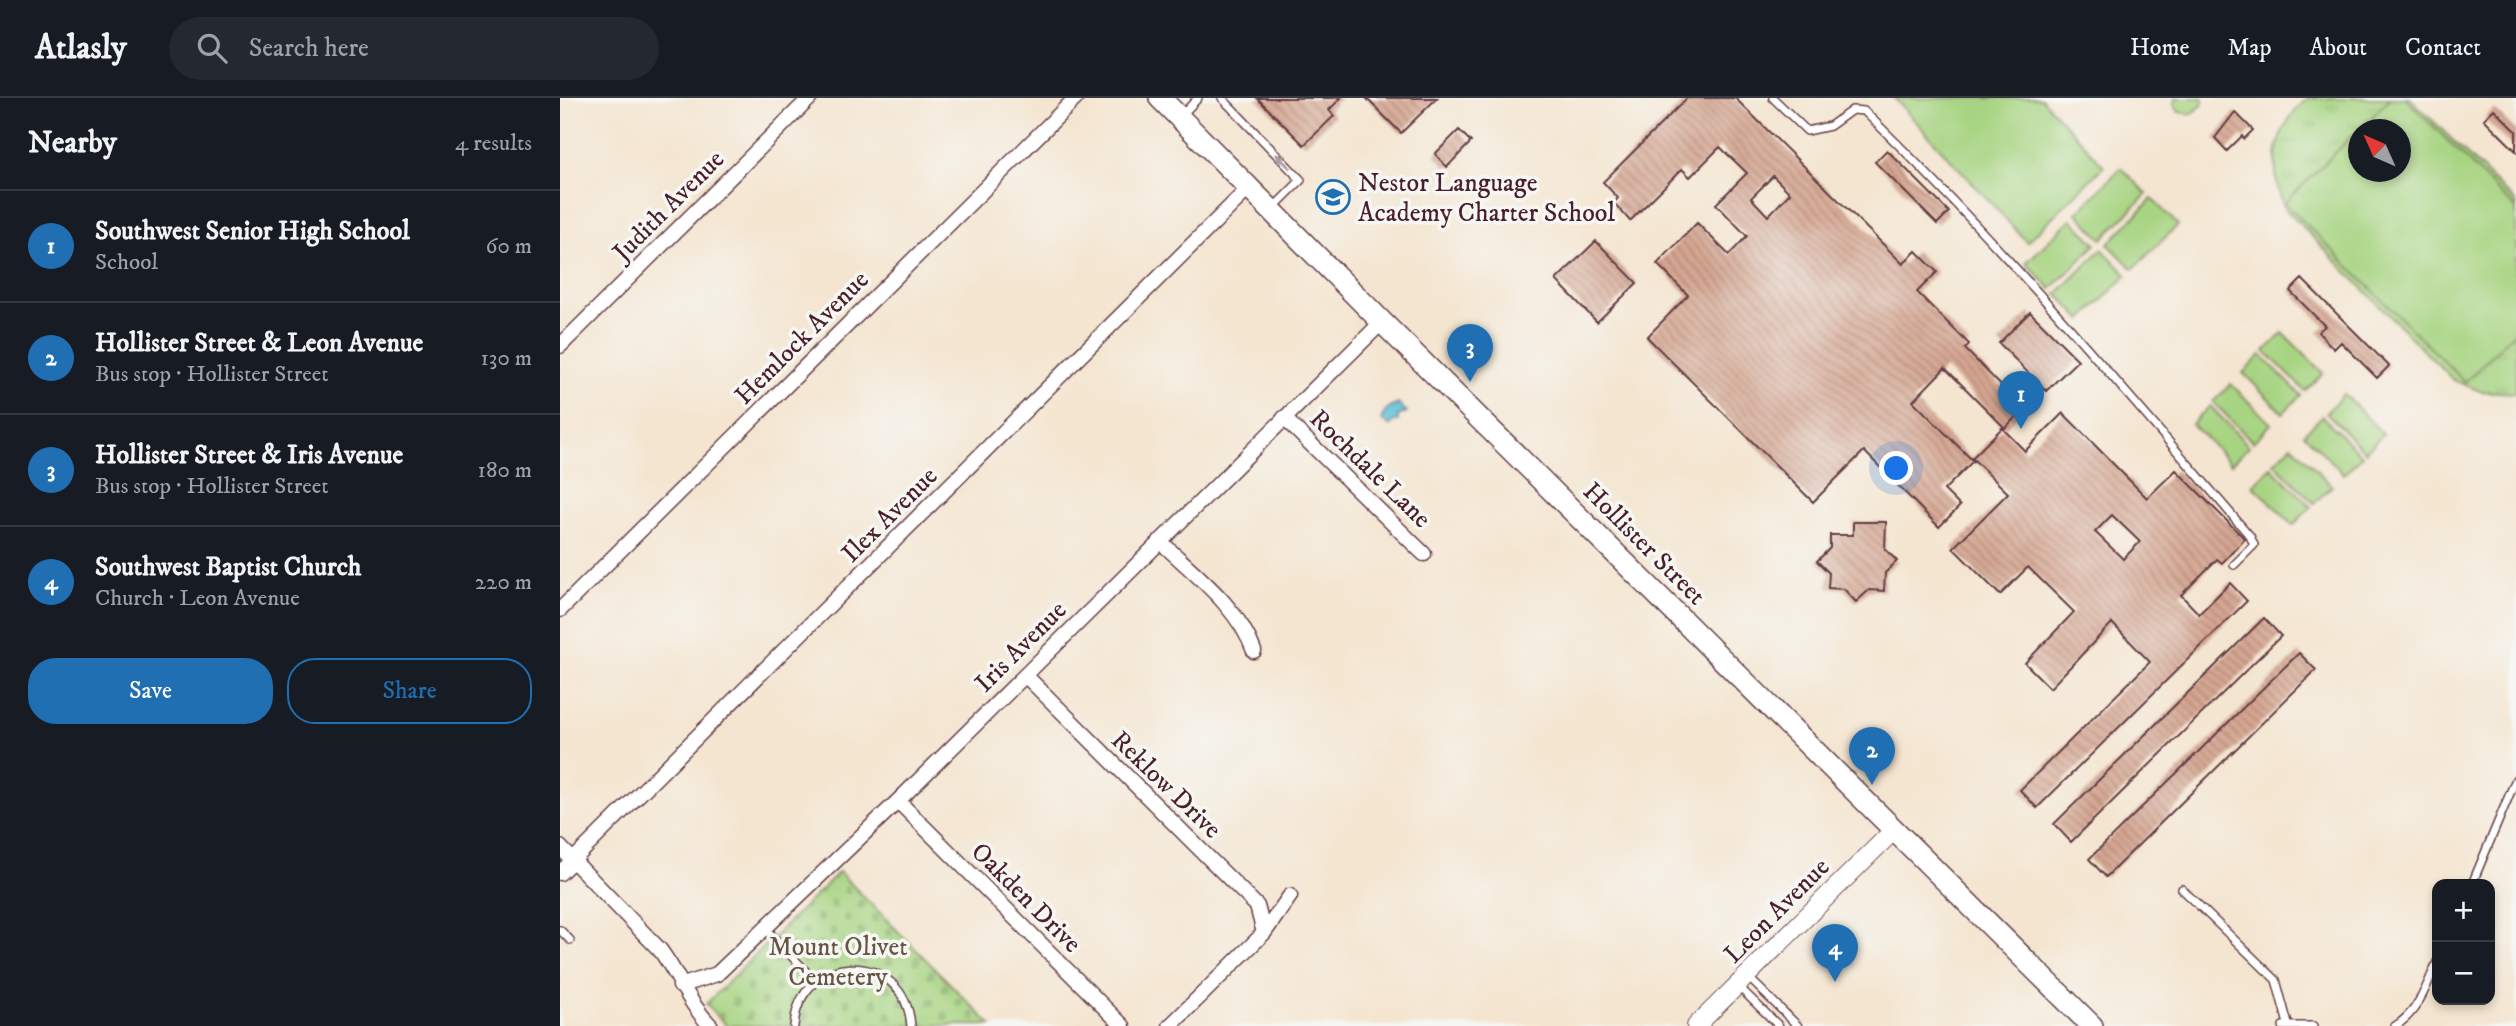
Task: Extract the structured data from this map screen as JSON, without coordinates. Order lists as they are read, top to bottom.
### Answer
{
  "streets": {
    "main road": ["Hollister Street"],
    "street": [
      "Judith Avenue",
      "Hemlock Avenue",
      "Rochdale Lane",
      "Ilex Avenue",
      "Iris Avenue",
      "Reklow Drive",
      "Oakden Drive",
      "Leon Avenue"
    ]
  },
  "crossings": [
    ["Rochdale Lane", "Iris Avenue"],
    ["Ilex Avenue", "Hollister Street"],
    ["Hollister Street", "Iris Avenue"],
    ["Hollister Street", "Leon Avenue"],
    ["Iris Avenue", "Reklow Drive"],
    ["Iris Avenue", "Oakden Drive"]
  ],
  "parks": ["Mount Olivet Cemetery"],
  "places": {
    "school or university": ["Nestor Language Academy Charter School"]
  },
  "north": "top left",
  "page": {
    "header": "Atlasly",
    "search": "Search here",
    "nav": [
      "Home",
      "Map",
      "About",
      "Contact"
    ],
    "heading": ["Nearby", "4 results"],
    "list": [
      {
        "mark": "1",
        "name": "Southwest Senior High School",
        "note": "School",
        "value": "60 m"
      },
      {
        "mark": "2",
        "name": "Hollister Street & Leon Avenue",
        "note": "Bus stop · Hollister Street",
        "value": "130 m"
      },
      {
        "mark": "3",
        "name": "Hollister Street & Iris Avenue",
        "note": "Bus stop · Hollister Street",
        "value": "180 m"
      },
      {
        "mark": "4",
        "name": "Southwest Baptist Church",
        "note": "Church · Leon Avenue",
        "value": "220 m"
      }
    ],
    "pins": [
      "3",
      "1",
      "2",
      "4"
    ],
    "buttons": ["Save", "Share"],
    "map_buttons": ["+", "−"]
  }
}
